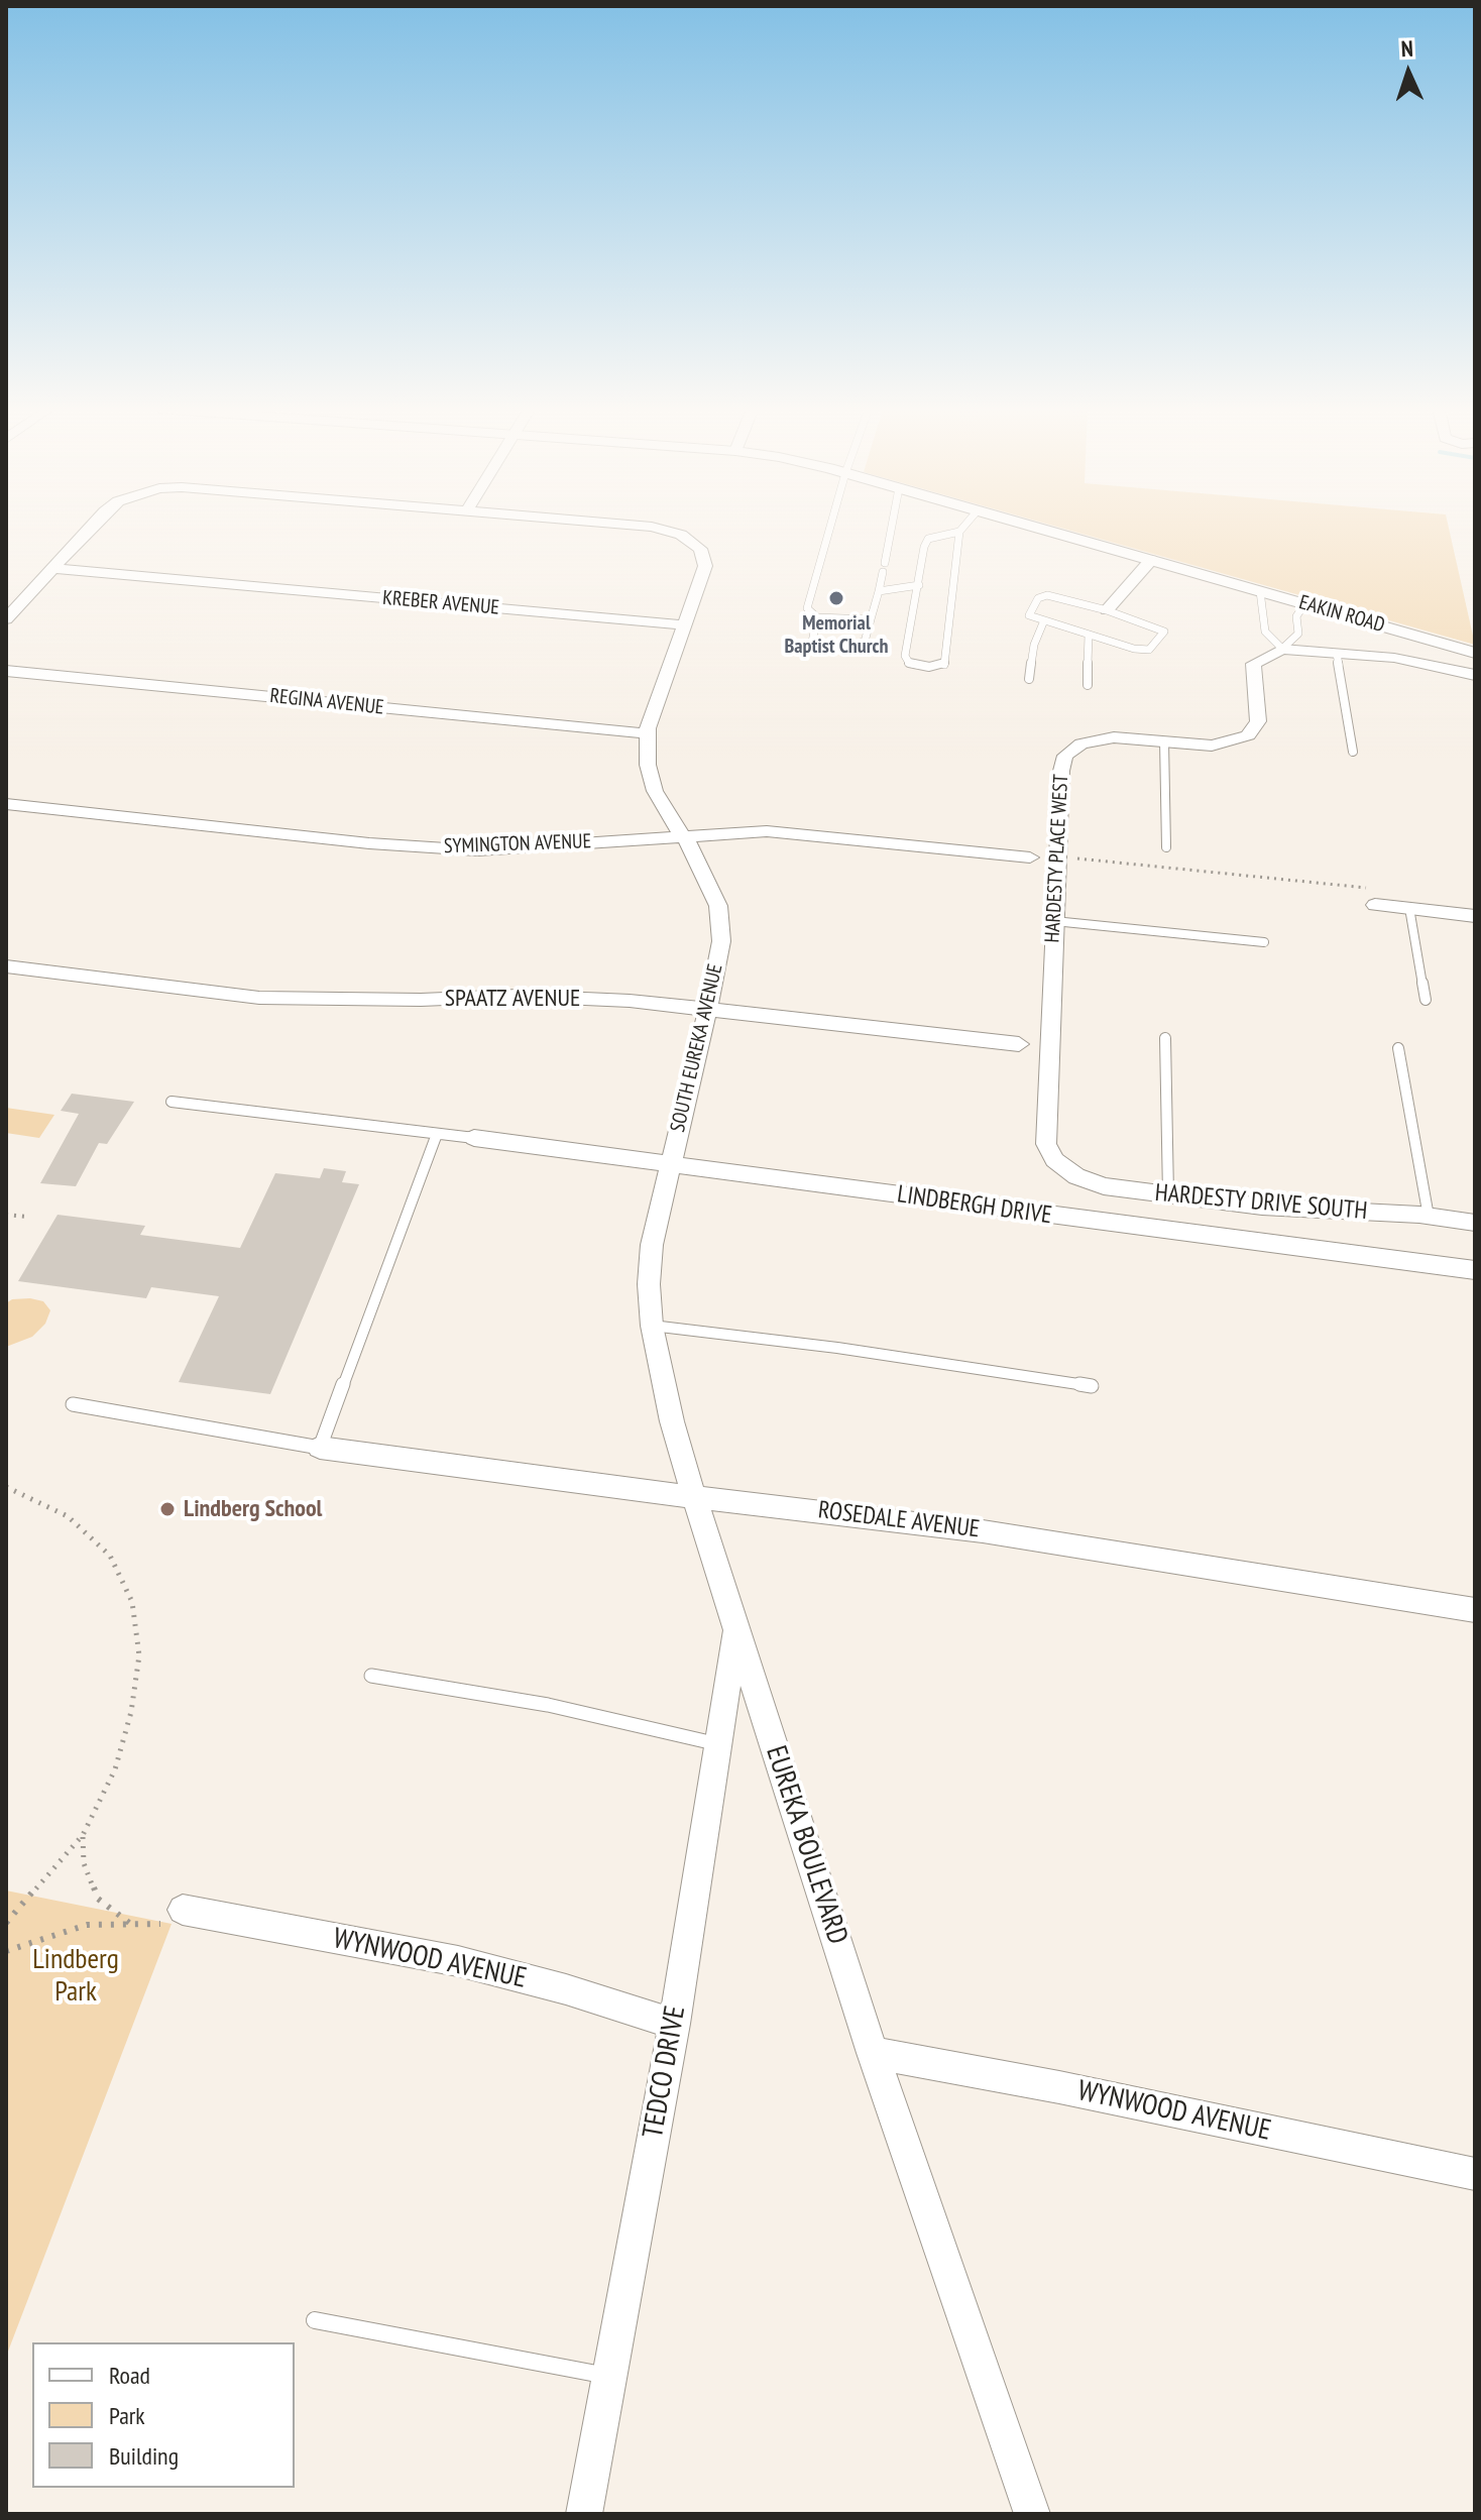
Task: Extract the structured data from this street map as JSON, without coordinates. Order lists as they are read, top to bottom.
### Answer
{
  "streets": {
    "street": [
      "KREBER AVENUE",
      "EAKIN ROAD",
      "REGINA AVENUE",
      "SYMINGTON AVENUE",
      "HARDESTY PLACE WEST",
      "SPAATZ AVENUE",
      "SOUTH EUREKA AVENUE",
      "HARDESTY DRIVE SOUTH",
      "LINDBERGH DRIVE",
      "ROSEDALE AVENUE",
      "EUREKA BOULEVARD",
      "WYNWOOD AVENUE",
      "TEDCO DRIVE"
    ]
  },
  "crossings": [
    ["KREBER AVENUE", "SOUTH EUREKA AVENUE"],
    ["EAKIN ROAD", "HARDESTY PLACE WEST"],
    ["REGINA AVENUE", "SOUTH EUREKA AVENUE"],
    ["SYMINGTON AVENUE", "SOUTH EUREKA AVENUE"],
    ["HARDESTY PLACE WEST", "HARDESTY DRIVE SOUTH"],
    ["SPAATZ AVENUE", "SOUTH EUREKA AVENUE"],
    ["SOUTH EUREKA AVENUE", "LINDBERGH DRIVE"],
    ["SOUTH EUREKA AVENUE", "EUREKA BOULEVARD"],
    ["LINDBERGH DRIVE", "EUREKA BOULEVARD"],
    ["ROSEDALE AVENUE", "EUREKA BOULEVARD"],
    ["EUREKA BOULEVARD", "WYNWOOD AVENUE"],
    ["EUREKA BOULEVARD", "TEDCO DRIVE"],
    ["WYNWOOD AVENUE", "TEDCO DRIVE"]
  ],
  "parks": ["Lindberg Park"],
  "places": ["Memorial Baptist Church", "Lindberg School"],
  "legend": ["Road", "Park", "Building"],
  "north": "top"
}
